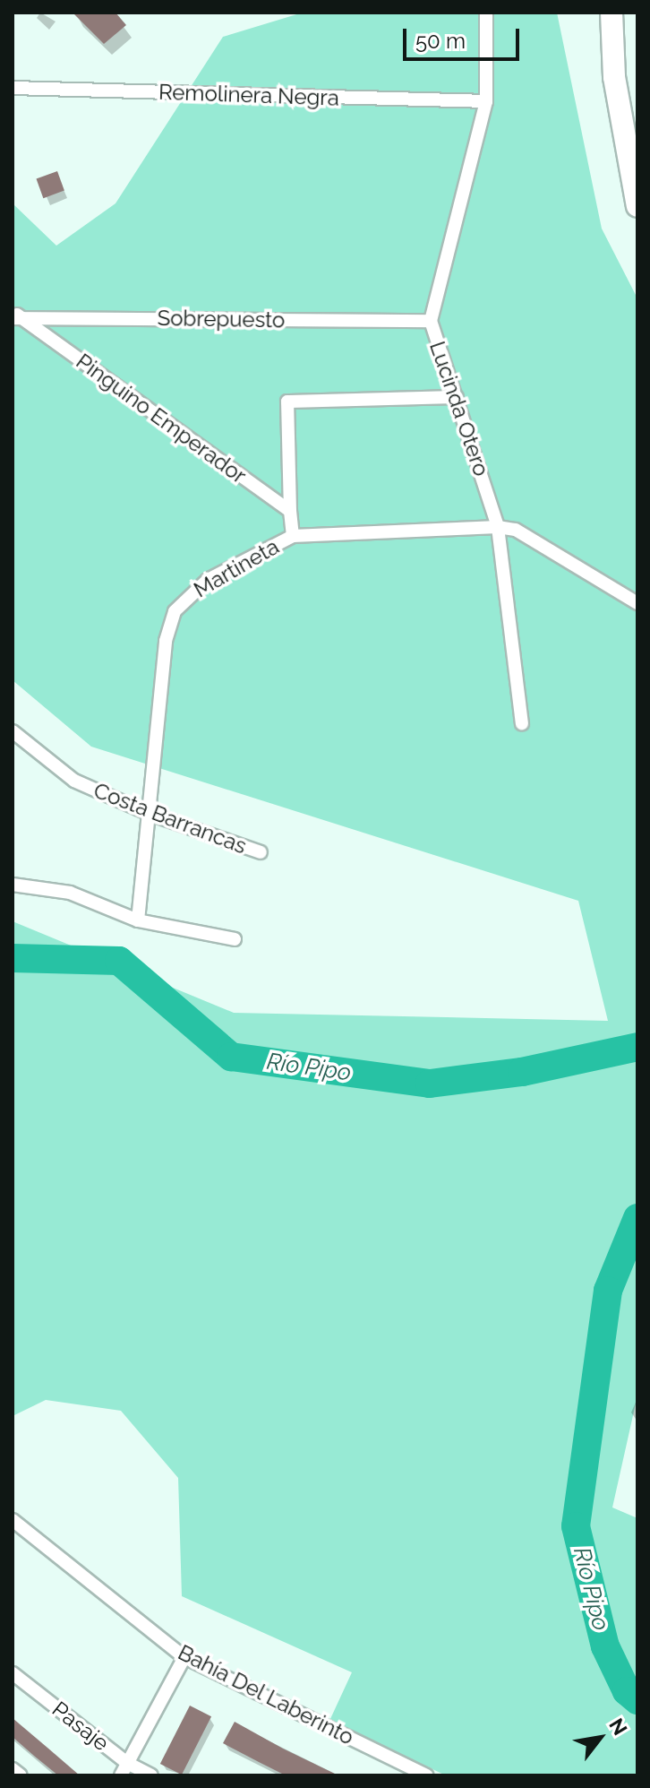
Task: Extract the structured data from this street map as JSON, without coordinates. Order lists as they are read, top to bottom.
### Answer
{
  "streets": {
    "street": [
      "Remolinera Negra",
      "Sobrepuesto",
      "Lucinda Otero",
      "Pinguino Emperador",
      "Martineta",
      "Costa Barrancas",
      "Bahía Del Laberinto",
      "Pasaje"
    ]
  },
  "crossings": [
    ["Remolinera Negra", "Lucinda Otero"],
    ["Sobrepuesto", "Lucinda Otero"],
    ["Sobrepuesto", "Pinguino Emperador"],
    ["Lucinda Otero", "Martineta"],
    ["Martineta", "Costa Barrancas"]
  ],
  "water": ["Río Pipo"],
  "scale_bar": "50 m",
  "north": "top right"
}
